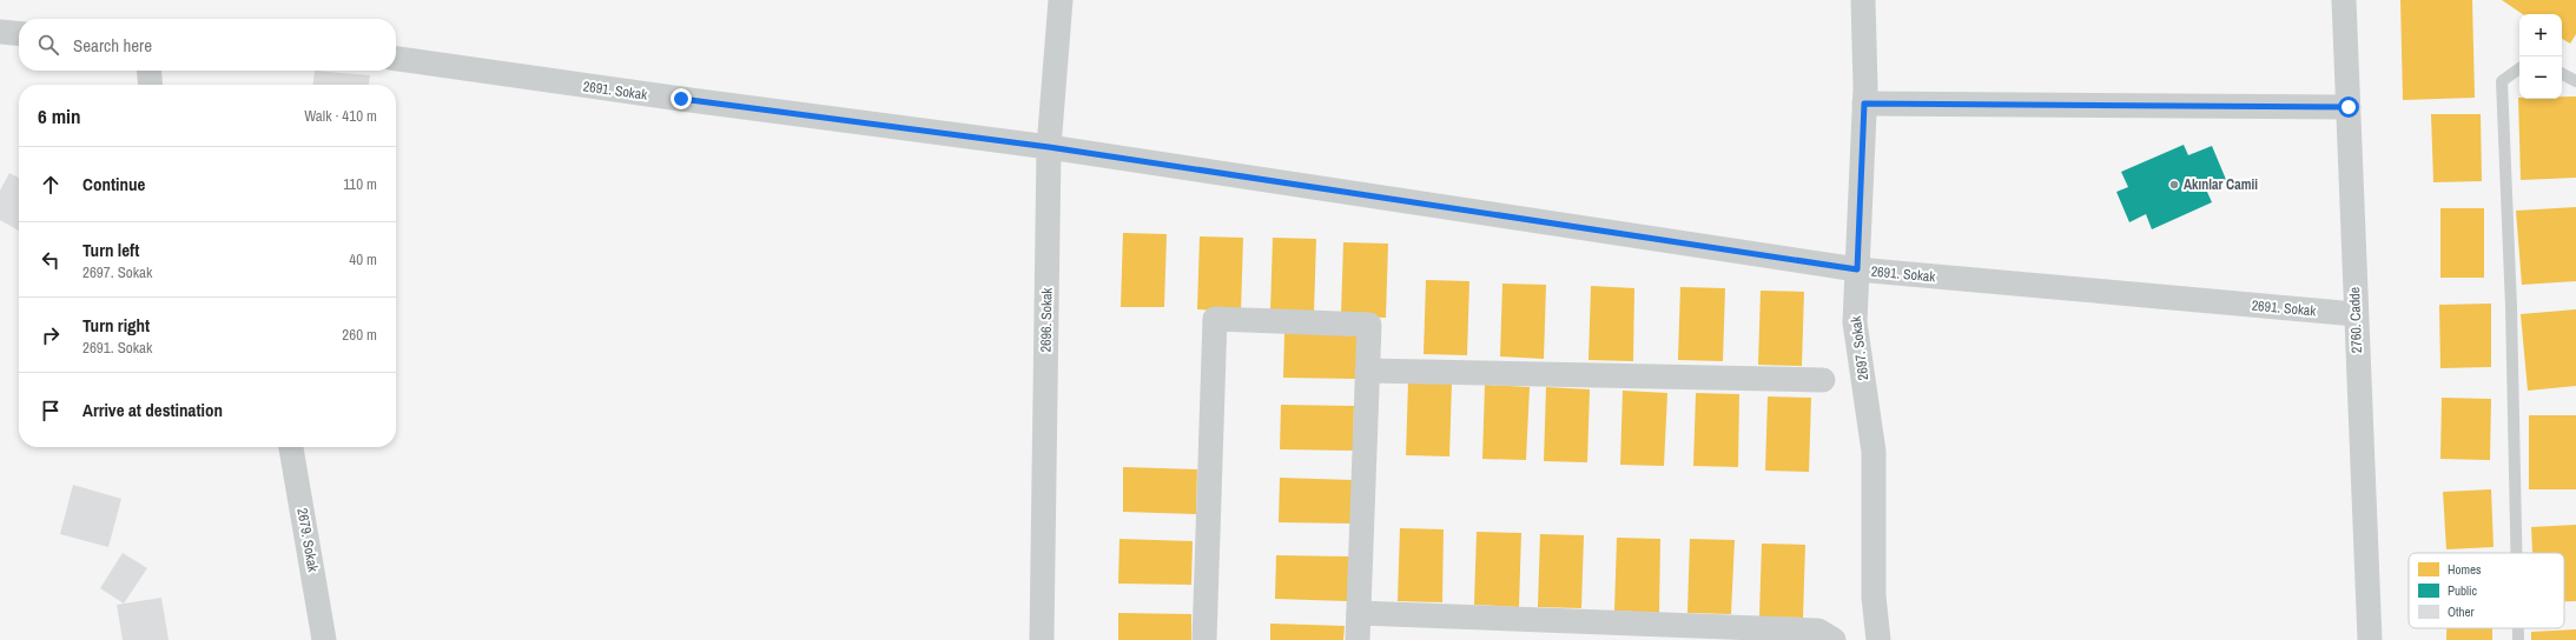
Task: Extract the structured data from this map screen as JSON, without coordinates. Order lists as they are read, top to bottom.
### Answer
{
  "streets": {
    "street": [
      "2691. Sokak",
      "2696. Sokak",
      "2760. Cadde",
      "2697. Sokak",
      "2679. Sokak"
    ]
  },
  "crossings": [
    ["2691. Sokak", "2696. Sokak"],
    ["2691. Sokak", "2760. Cadde"],
    ["2691. Sokak", "2697. Sokak"]
  ],
  "places": ["Akınlar Camii"],
  "legend": ["Homes", "Public", "Other"],
  "page": {
    "map_buttons": ["+", "−"],
    "search": "Search here",
    "heading": ["6 min", "Walk · 410 m"],
    "list": [
      ["Continue", "110 m"],
      ["Turn left", "2697. Sokak", "40 m"],
      ["Turn right", "2691. Sokak", "260 m"],
      "Arrive at destination"
    ]
  }
}
